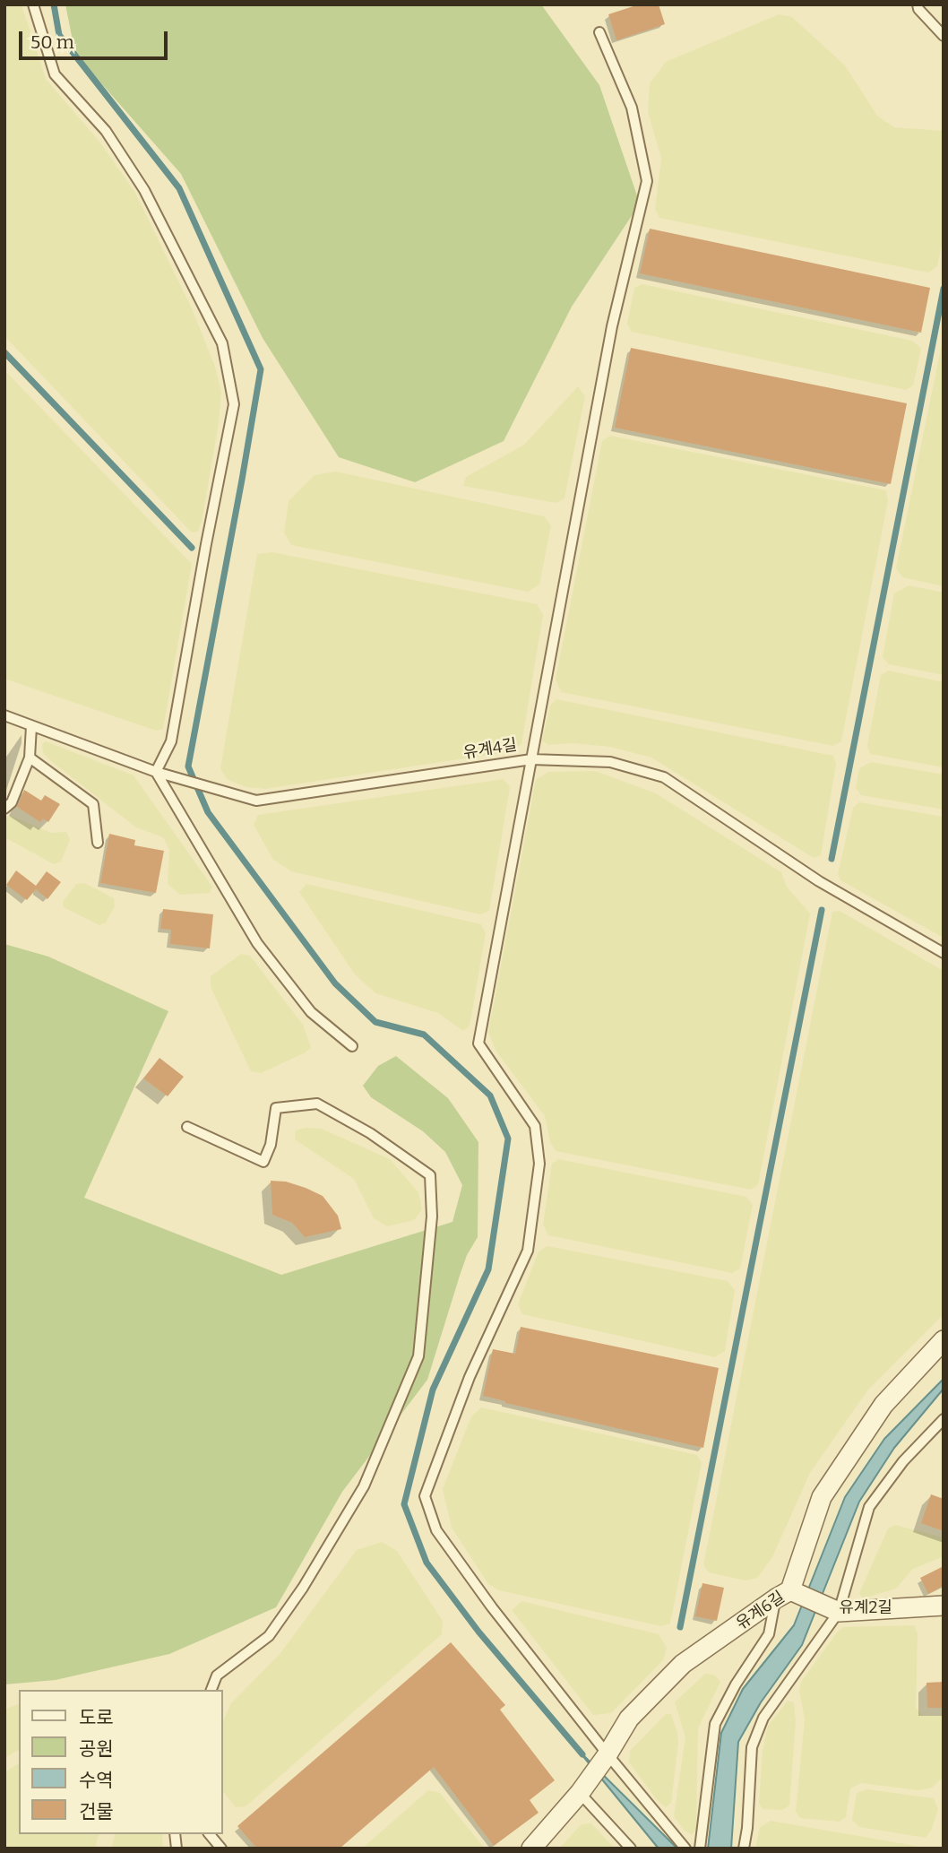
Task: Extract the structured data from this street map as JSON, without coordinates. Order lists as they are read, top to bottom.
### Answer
{
  "streets": {
    "street": ["유계2길", "유계6길"],
    "lane": ["유계4길"]
  },
  "crossings": [
    ["유계2길", "유계6길"]
  ],
  "legend": [
    "도로",
    "공원",
    "수역",
    "건물"
  ],
  "scale_bar": "50 m"
}
